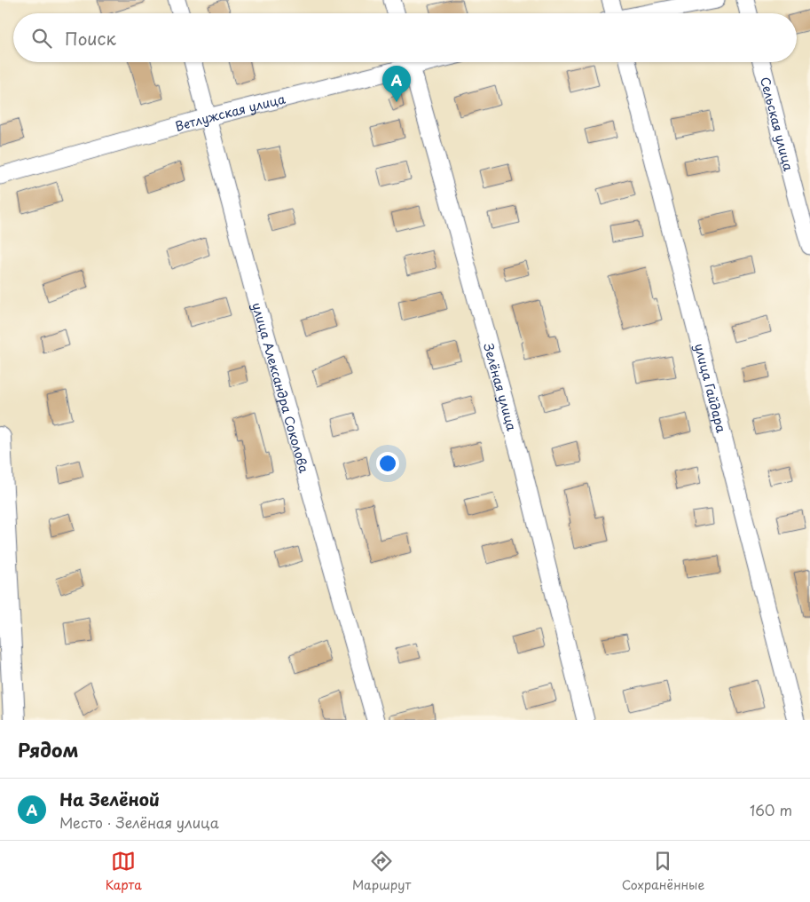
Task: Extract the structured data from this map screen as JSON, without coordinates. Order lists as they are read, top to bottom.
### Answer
{
  "streets": {
    "street": [
      "Ветлужская улица",
      "Сельская улица",
      "Зелёная улица",
      "улица Гайдара",
      "улица Александра Соколова"
    ]
  },
  "crossings": [
    ["Ветлужская улица", "улица Александра Соколова"]
  ],
  "page": {
    "search": "Поиск",
    "pins": "A",
    "heading": "Рядом",
    "list": [
      {
        "mark": "A",
        "name": "На Зелёной",
        "note": "Место · Зелёная улица",
        "value": "160 m"
      }
    ],
    "nav": ["Карта", "Маршрут", "Сохранённые"]
  }
}
